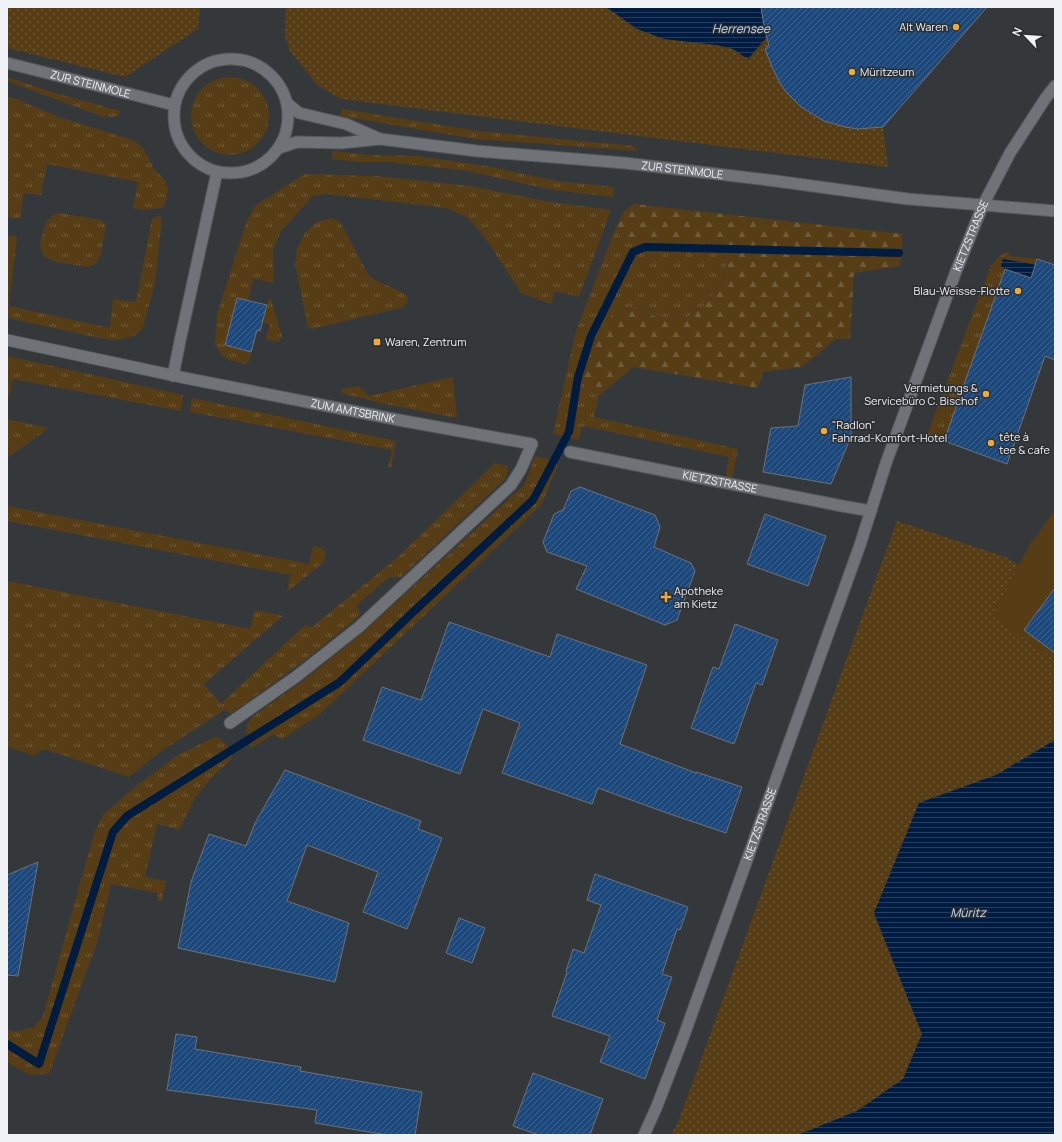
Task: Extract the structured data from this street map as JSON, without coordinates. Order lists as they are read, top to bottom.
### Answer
{
  "streets": {
    "street": ["ZUR STEINMOLE", "KIETZSTRASSE", "ZUM AMTSBRINK"]
  },
  "crossings": [
    ["ZUR STEINMOLE", "KIETZSTRASSE"]
  ],
  "water": ["Herrensee", "Müritz"],
  "places": {
    "other": [
      "Alt Waren",
      "Müritzeum",
      "Blau-Weisse-Flotte",
      "Vermietungs & Servicebüro C. Bischof",
      "\"Radlon\" Fahrrad-Komfort-Hotel",
      "tête à tee & cafe"
    ],
    "transit": ["Waren, Zentrum"],
    "health": ["Apotheke am Kietz"]
  },
  "north": "top left"
}
